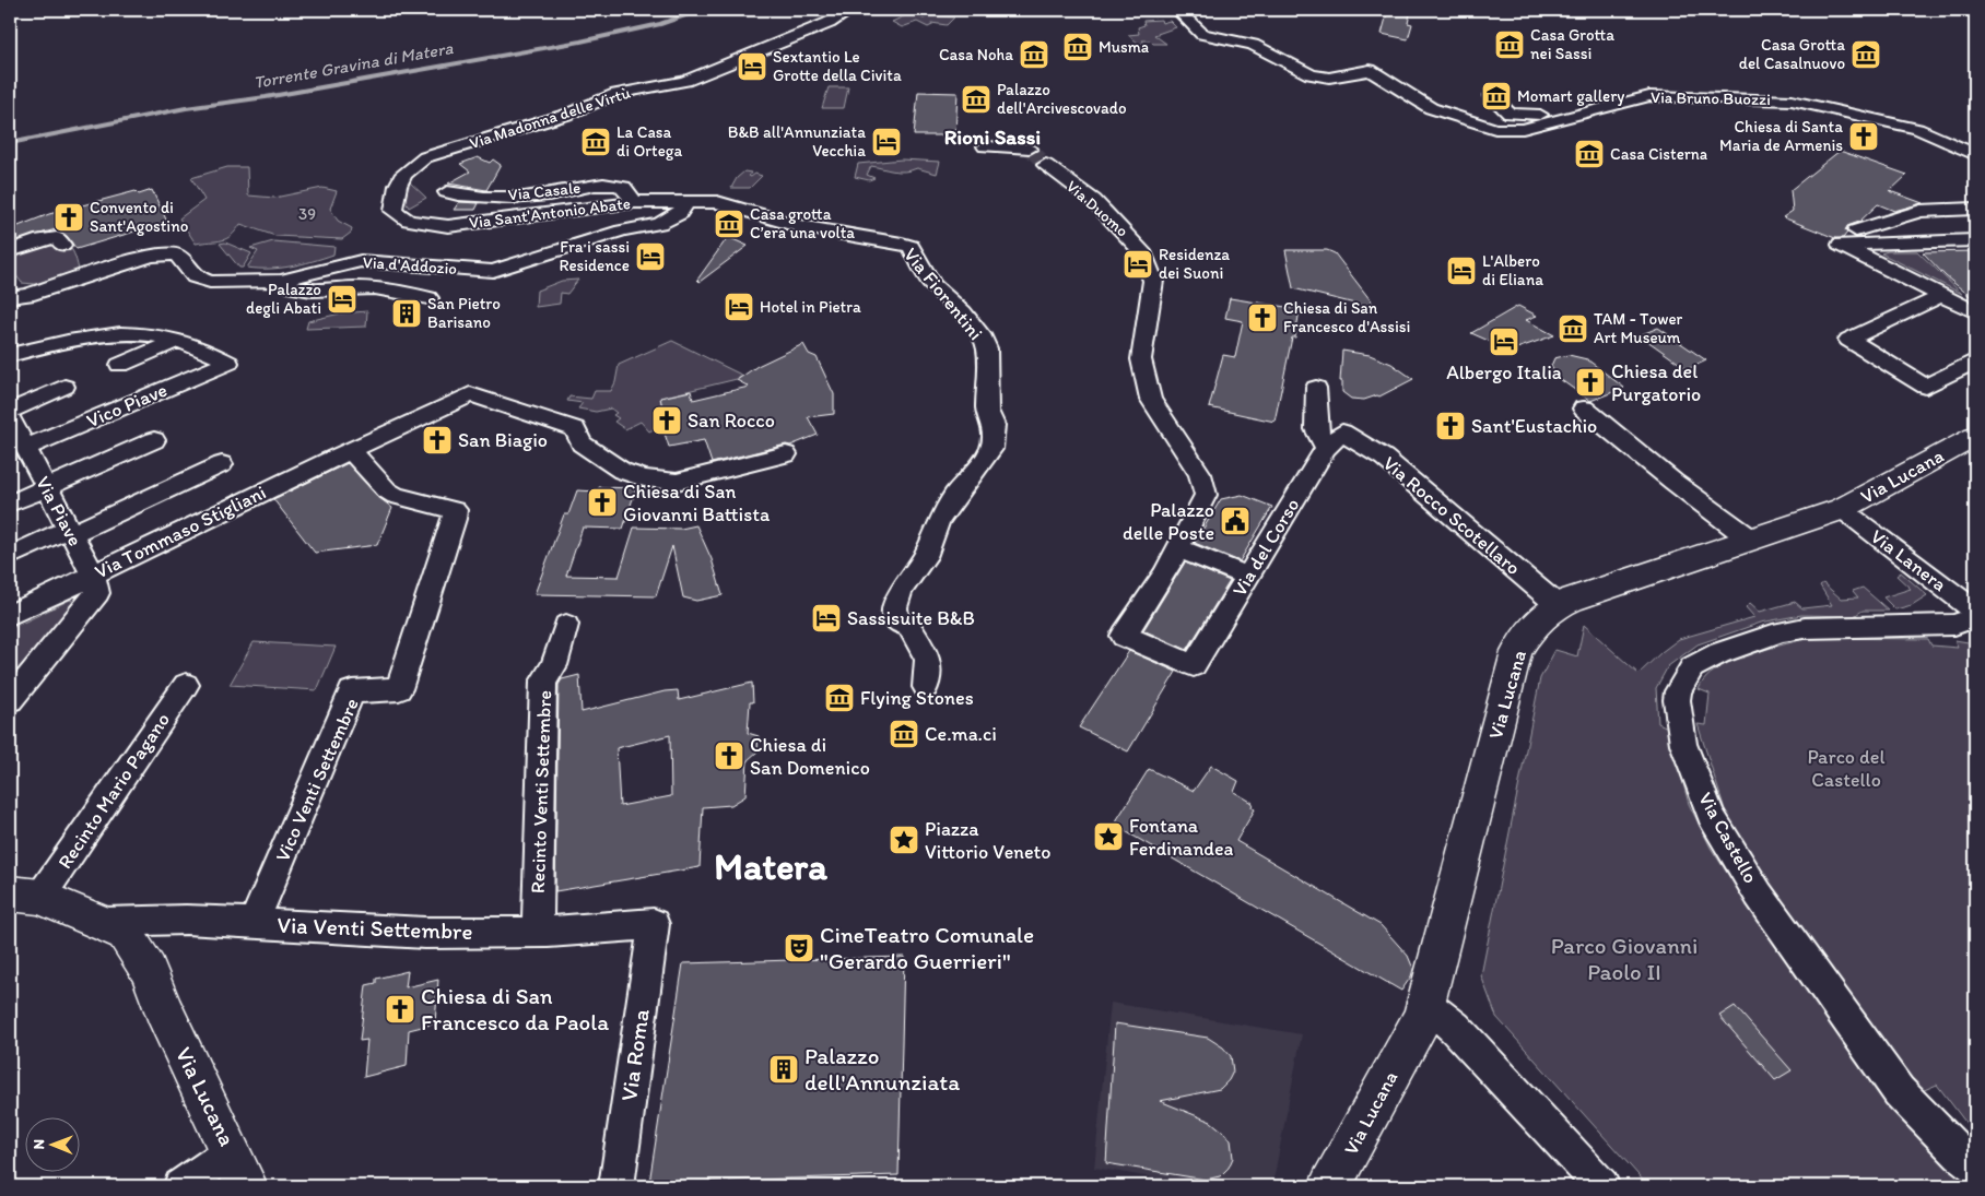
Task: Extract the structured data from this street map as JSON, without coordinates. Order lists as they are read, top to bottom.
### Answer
{
  "streets": {
    "street": [
      "Via Bruno Buozzi",
      "Via Madonna delle Virtù",
      "Via Casale",
      "Via Duomo",
      "Via Sant'Antonio Abate",
      "Via d'Addozio",
      "Via Fiorentini",
      "Vico Piave",
      "Via Lucana",
      "Via Piave",
      "Via Rocco Scotellaro",
      "Via Tommaso Stigliani",
      "Via del Corso",
      "Via Lanera",
      "Vico Venti Settembre",
      "Recinto Mario Pagano",
      "Recinto Venti Settembre",
      "Via Castello",
      "Via Venti Settembre",
      "Via Roma"
    ]
  },
  "crossings": [
    ["Via Madonna delle Virtù", "Via Sant'Antonio Abate"],
    ["Via Casale", "Via Sant'Antonio Abate"],
    ["Via Duomo", "Via del Corso"],
    ["Via Sant'Antonio Abate", "Via d'Addozio"],
    ["Via Sant'Antonio Abate", "Via Fiorentini"],
    ["Via d'Addozio", "Via Fiorentini"],
    ["Vico Piave", "Via Piave"],
    ["Via Lucana", "Via Rocco Scotellaro"],
    ["Via Lucana", "Via Lanera"],
    ["Via Lucana", "Via Venti Settembre"],
    ["Via Piave", "Via Tommaso Stigliani"],
    ["Via Rocco Scotellaro", "Via del Corso"],
    ["Via Tommaso Stigliani", "Vico Venti Settembre"],
    ["Vico Venti Settembre", "Via Venti Settembre"],
    ["Recinto Venti Settembre", "Via Venti Settembre"],
    ["Via Venti Settembre", "Via Roma"]
  ],
  "districts": ["Rioni Sassi", "Matera"],
  "water": ["Torrente Gravina di Matera"],
  "parks": ["39", "Parco del Castello", "Parco Giovanni Paolo II"],
  "places": {
    "museum": [
      "Casa Grotta nei Sassi",
      "Musma",
      "Casa Noha",
      "Casa Grotta del Casalnuovo",
      "Momart gallery",
      "Palazzo dell'Arcivescovado",
      "La Casa di Ortega",
      "Casa Cisterna",
      "Casa grotta C’era una volta",
      "TAM - Tower Art Museum",
      "Flying Stones",
      "Ce.ma.ci"
    ],
    "hotel": [
      "Sextantio Le Grotte della Civita",
      "B&B all'Annunziata Vecchia",
      "Fra i sassi Residence",
      "Residenza dei Suoni",
      "L'Albero di Eliana",
      "Palazzo degli Abati",
      "Hotel in Pietra",
      "Albergo Italia",
      "Sassisuite B&B"
    ],
    "church": [
      "Chiesa di Santa Maria de Armenis",
      "Convento di Sant'Agostino",
      "Chiesa di San Francesco d'Assisi",
      "Chiesa del Purgatorio",
      "San Rocco",
      "Sant'Eustachio",
      "San Biagio",
      "Chiesa di San Giovanni Battista",
      "Chiesa di San Domenico",
      "Chiesa di San Francesco da Paola"
    ],
    "building": ["San Pietro Barisano", "Palazzo dell'Annunziata"],
    "public building": ["Palazzo delle Poste"],
    "place": ["Fontana Ferdinandea", "Piazza Vittorio Veneto"],
    "theatre": ["CineTeatro Comunale \"Gerardo Guerrieri\""]
  },
  "north": "left"
}
